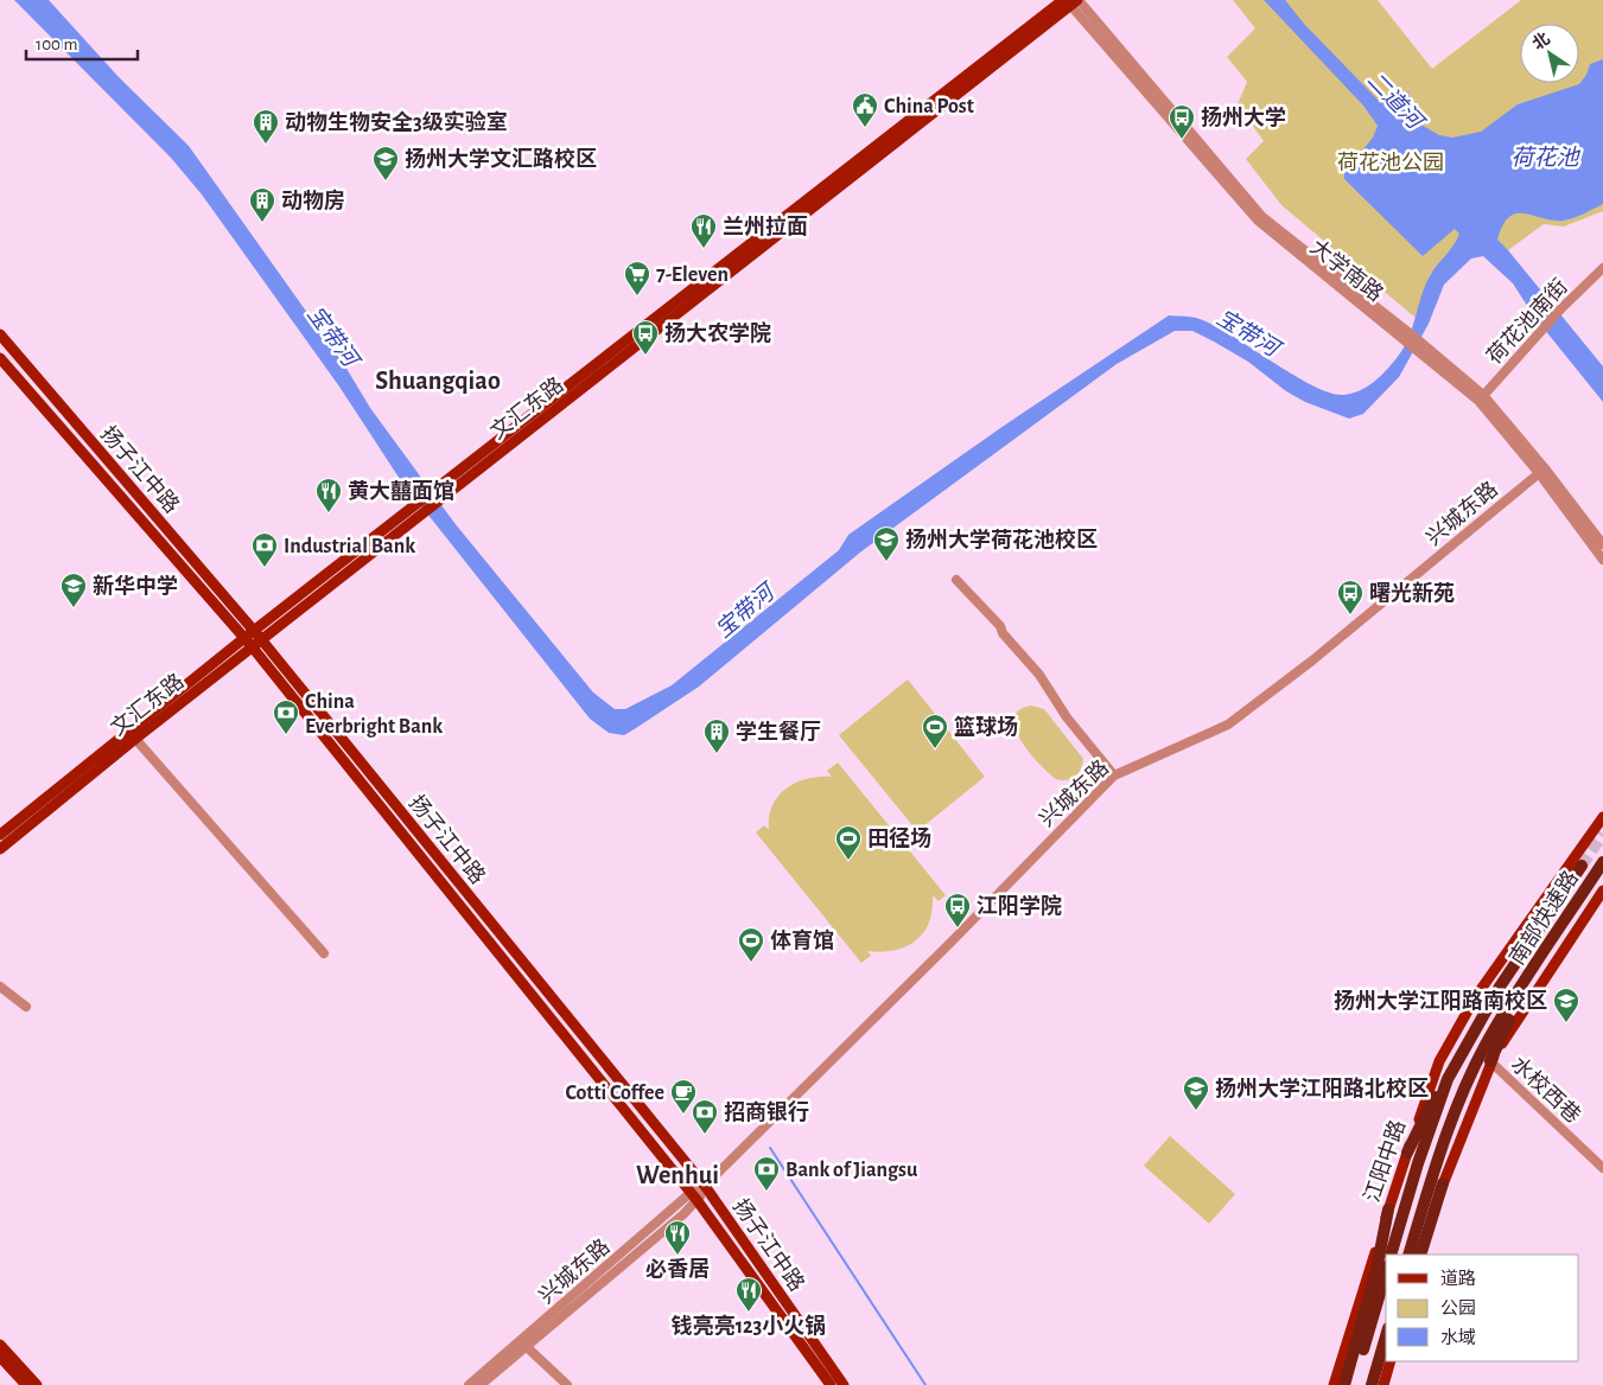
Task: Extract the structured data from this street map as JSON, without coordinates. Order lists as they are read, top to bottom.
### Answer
{
  "streets": {
    "highway": ["南部快速路"],
    "main road": ["文汇东路", "扬子江中路", "江阳中路"],
    "street": [
      "大学南路",
      "荷花池南街",
      "兴城东路",
      "水校西巷"
    ]
  },
  "crossings": [
    ["大学南路", "荷花池南街"],
    ["大学南路", "文汇东路"],
    ["大学南路", "兴城东路"],
    ["文汇东路", "扬子江中路"],
    ["扬子江中路", "兴城东路"]
  ],
  "districts": ["Shuangqiao", "Wenhui"],
  "water": ["二道河", "荷花池", "宝带河"],
  "parks": ["荷花池公园"],
  "places": {
    "public building": ["China Post"],
    "bus stop": [
      "扬州大学",
      "扬大农学院",
      "曙光新苑",
      "江阳学院"
    ],
    "building": ["动物生物安全3级实验室", "动物房", "学生餐厅"],
    "school or university": [
      "扬州大学文汇路校区",
      "扬州大学荷花池校区",
      "新华中学",
      "扬州大学江阳路南校区",
      "扬州大学江阳路北校区"
    ],
    "restaurant": [
      "兰州拉面",
      "黄大囍面馆",
      "必香居",
      "钱亮亮123小火锅"
    ],
    "supermarket": ["7-Eleven"],
    "bank": [
      "Industrial Bank",
      "China Everbright Bank",
      "招商银行",
      "Bank of Jiangsu"
    ],
    "sports": ["篮球场", "田径场", "体育馆"],
    "cafe": ["Cotti Coffee"]
  },
  "legend": ["道路", "公园", "水域"],
  "scale_bar": "100 m",
  "north": "top left"
}
